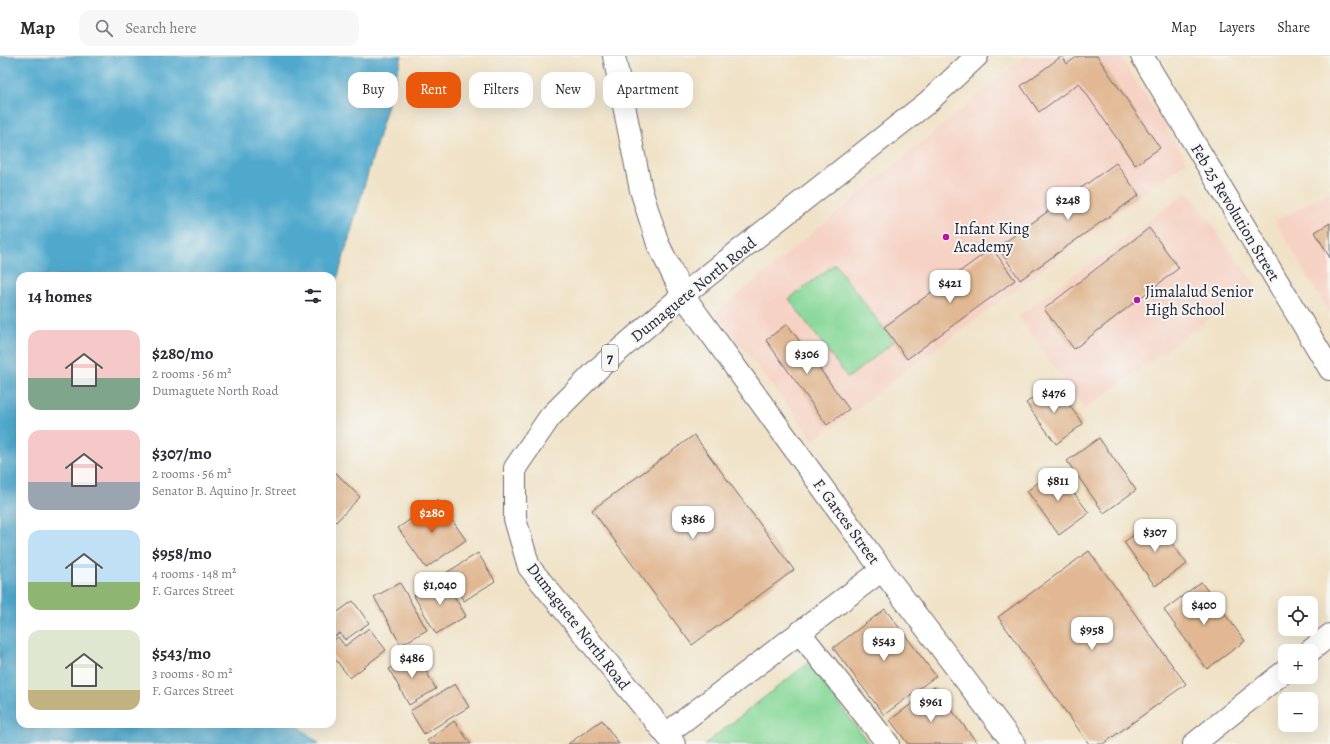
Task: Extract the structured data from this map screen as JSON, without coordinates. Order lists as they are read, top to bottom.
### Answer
{
  "streets": {
    "main road": [
      "Feb 25 Revolution Street",
      "Dumaguete North Road",
      "7",
      "F. Garces Street"
    ]
  },
  "crossings": [
    ["Dumaguete North Road", "F. Garces Street"]
  ],
  "places": ["Infant King Academy", "Jimalalud Senior High School"],
  "page": {
    "header": "Map",
    "search": "Search here",
    "nav": ["Map", "Layers", "Share"],
    "chip": [
      "Buy",
      "Rent",
      "Filters",
      "New",
      "Apartment"
    ],
    "price": [
      "$248",
      "$421",
      "$306",
      "$476",
      "$811",
      "$280",
      "$386",
      "$307",
      "$1,040",
      "$400",
      "$958",
      "$543",
      "$486",
      "$961"
    ],
    "heading": "14 homes",
    "list": [
      {
        "name": "$280/mo",
        "note": "2 rooms · 56 m² · Dumaguete North Road"
      },
      {
        "name": "$307/mo",
        "note": "2 rooms · 56 m² · Senator B. Aquino Jr. Street"
      },
      {
        "name": "$958/mo",
        "note": "4 rooms · 148 m² · F. Garces Street"
      },
      {
        "name": "$543/mo",
        "note": "3 rooms · 80 m² · F. Garces Street"
      }
    ],
    "map_buttons": ["+", "−"]
  }
}
